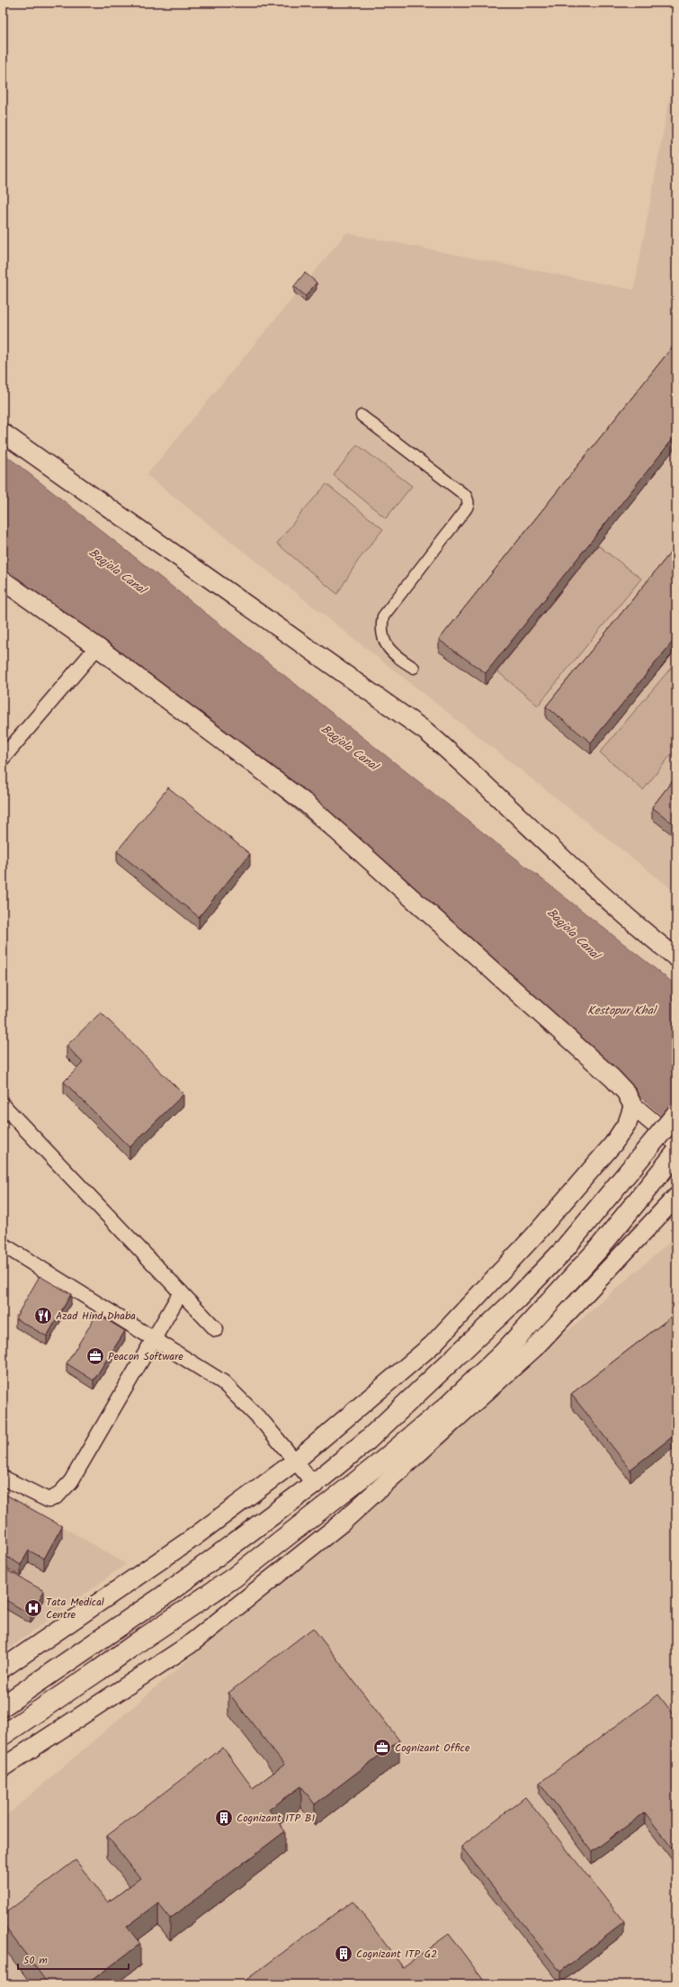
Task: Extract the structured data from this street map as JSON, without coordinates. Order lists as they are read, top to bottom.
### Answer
{
  "water": ["Bagjola Canal", "Kestopur Khal"],
  "places": {
    "restaurant": ["Azad Hind Dhaba"],
    "office": ["Peacon Software", "Cognizant Office"],
    "hospital": ["Tata Medical Centre"],
    "building": ["Cognizant ITP B1", "Cognizant ITP G2"]
  },
  "scale_bar": "50 m"
}
